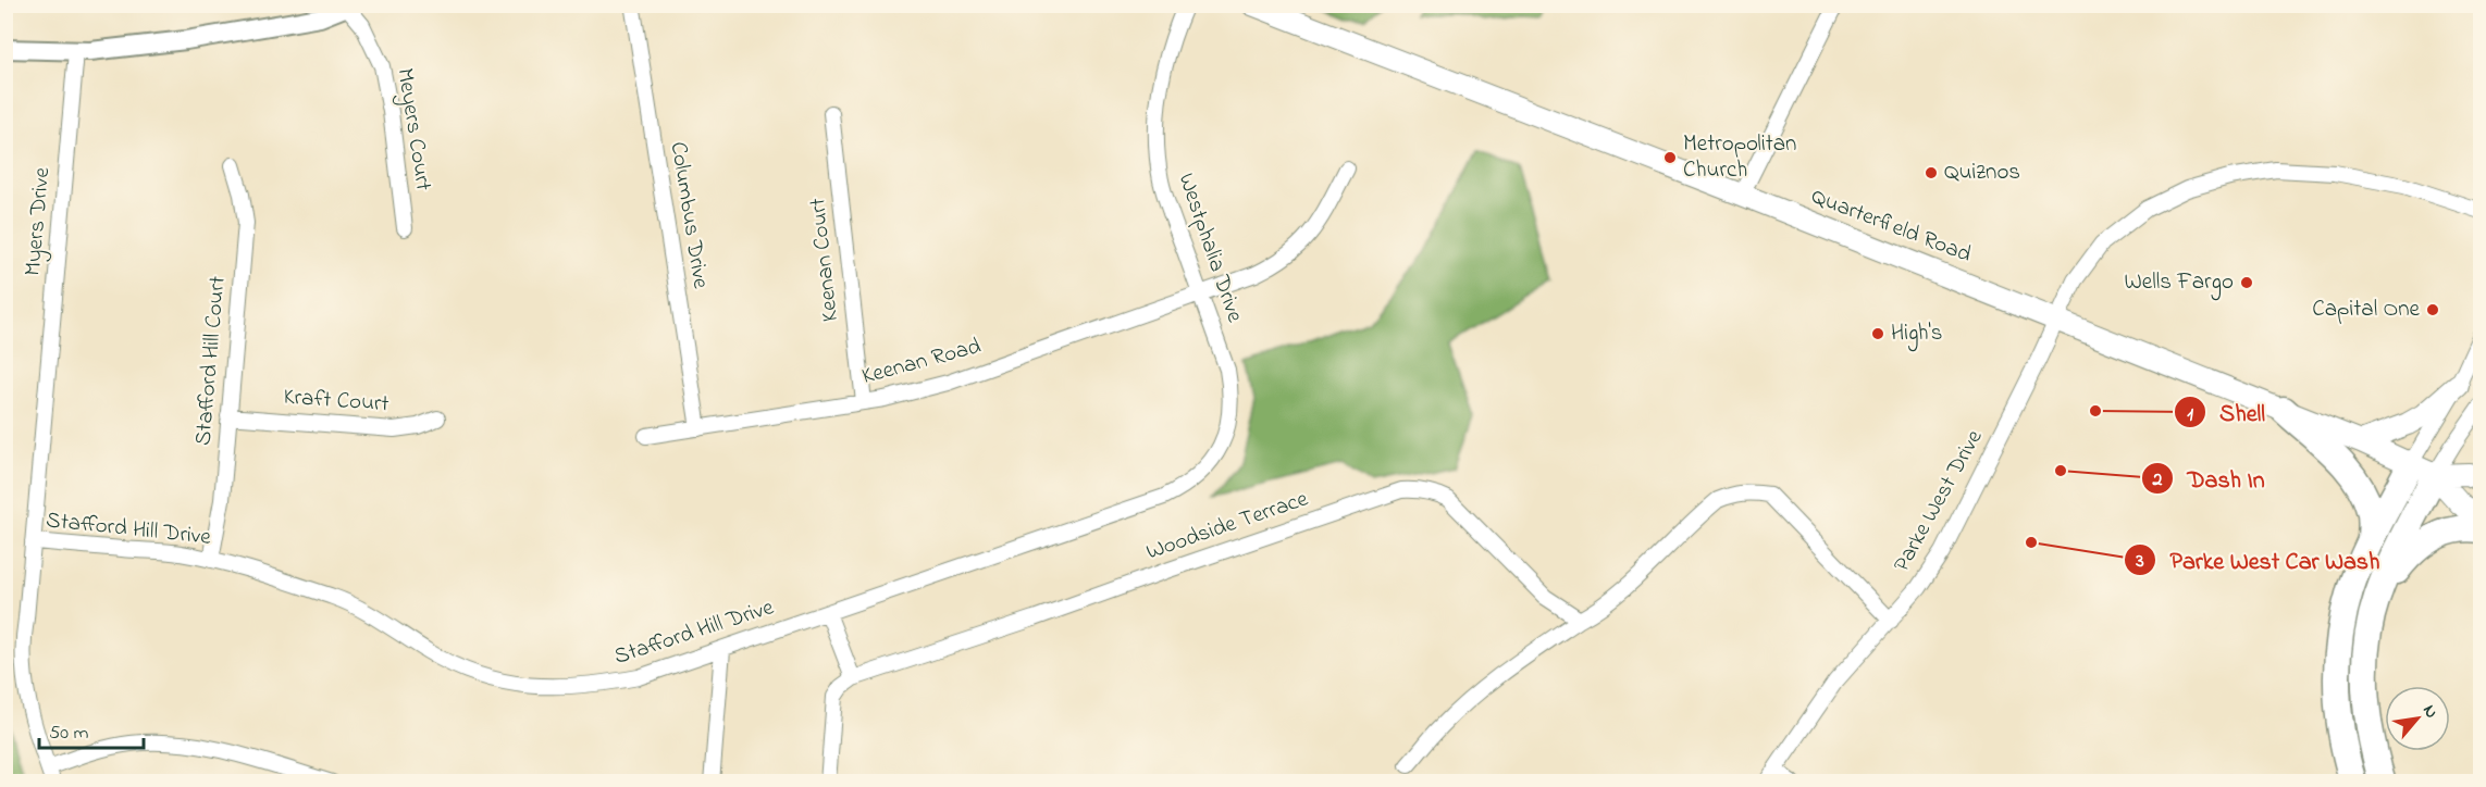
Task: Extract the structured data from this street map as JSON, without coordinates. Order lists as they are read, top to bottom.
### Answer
{
  "streets": {
    "main road": ["Quarterfield Road"],
    "street": [
      "Meyers Court",
      "Columbus Drive",
      "Myers Drive",
      "Westphalia Drive",
      "Keenan Court",
      "Stafford Hill Court",
      "Keenan Road",
      "Kraft Court",
      "Parke West Drive",
      "Woodside Terrace",
      "Stafford Hill Drive"
    ]
  },
  "crossings": [
    ["Columbus Drive", "Keenan Road"],
    ["Myers Drive", "Stafford Hill Drive"],
    ["Quarterfield Road", "Parke West Drive"],
    ["Westphalia Drive", "Keenan Road"],
    ["Westphalia Drive", "Stafford Hill Drive"],
    ["Keenan Court", "Keenan Road"],
    ["Stafford Hill Court", "Kraft Court"],
    ["Stafford Hill Court", "Stafford Hill Drive"]
  ],
  "places": [
    "Metropolitan Church",
    "Quiznos",
    "Wells Fargo",
    "Capital One",
    "High's",
    "Shell",
    "Dash In",
    "Parke West Car Wash"
  ],
  "scale_bar": "50 m",
  "north": "top right"
}
